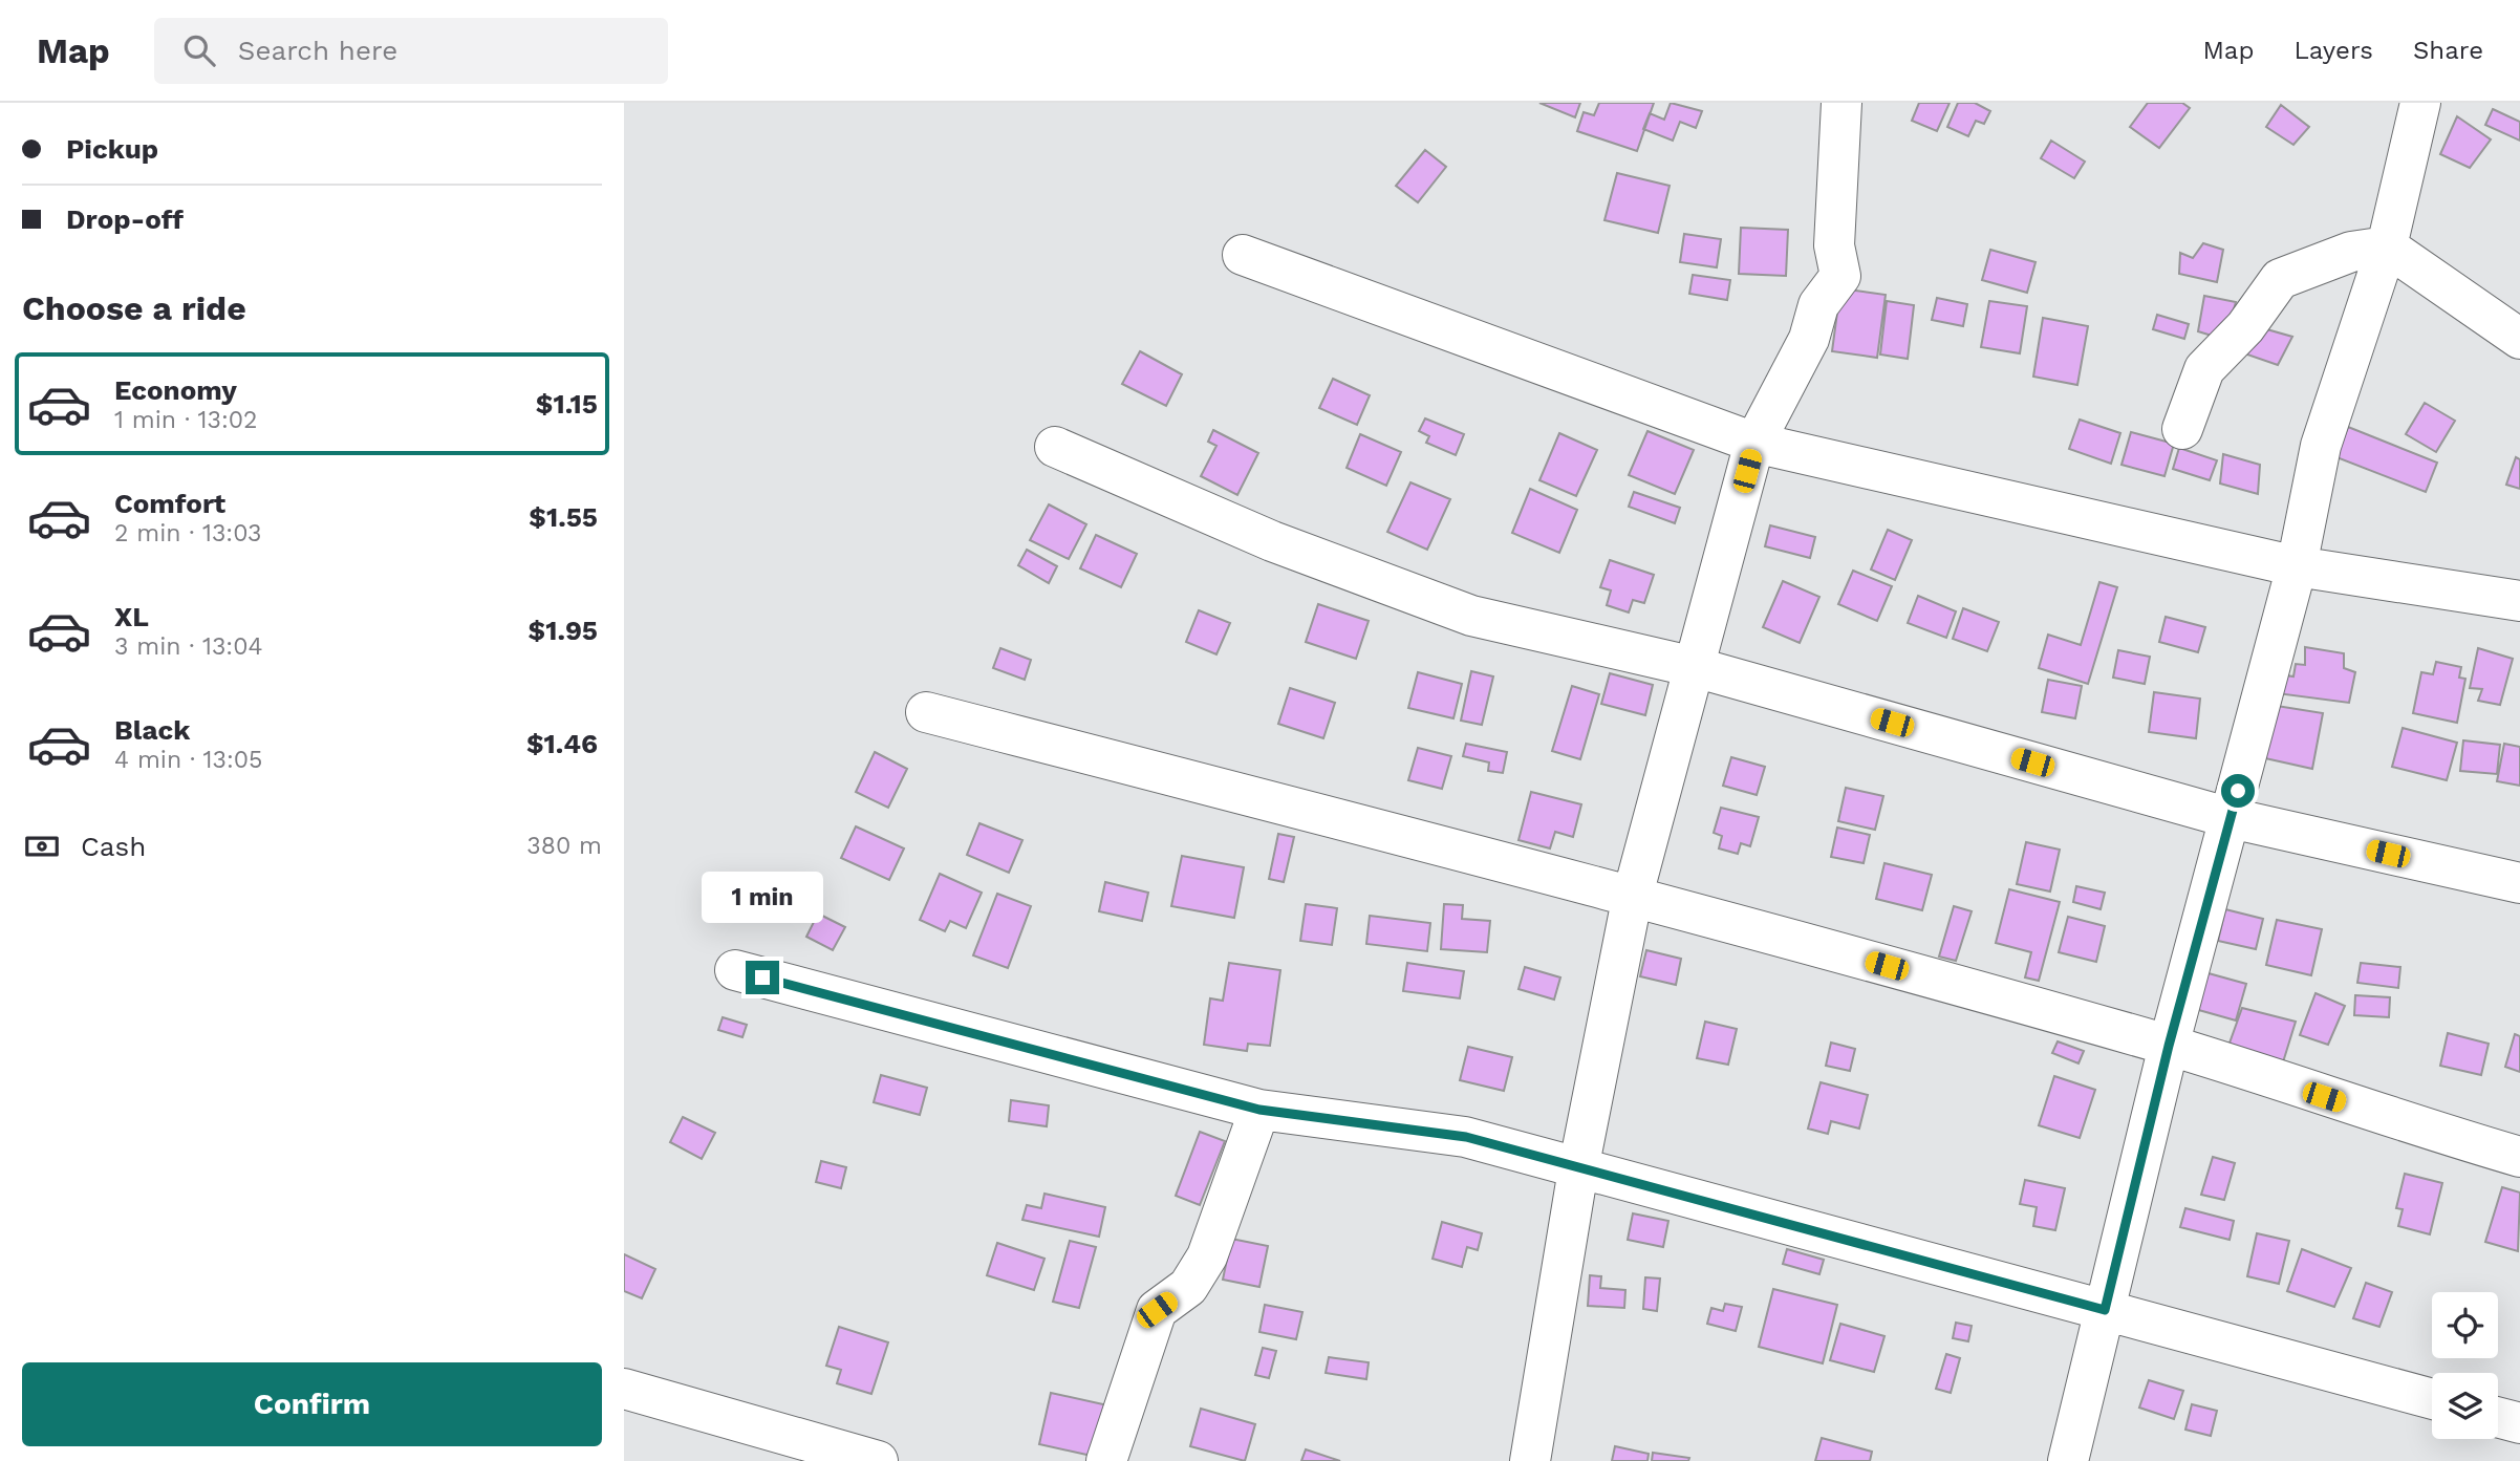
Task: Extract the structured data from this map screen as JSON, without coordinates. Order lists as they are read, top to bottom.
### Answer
{
  "page": {
    "header": "Map",
    "search": "Search here",
    "nav": ["Map", "Layers", "Share"],
    "banner": ["Pickup", "Drop-off"],
    "heading": "Choose a ride",
    "list": [
      {
        "name": "Economy",
        "note": "1 min · 13:02",
        "value": "$1.15"
      },
      {
        "name": "Comfort",
        "note": "2 min · 13:03",
        "value": "$1.55"
      },
      {
        "name": "XL",
        "note": "3 min · 13:04",
        "value": "$1.95"
      },
      {
        "name": "Black",
        "note": "4 min · 13:05",
        "value": "$1.46"
      }
    ],
    "pay": ["Cash", "380 m"],
    "bubble": "1 min",
    "buttons": "Confirm"
  }
}
